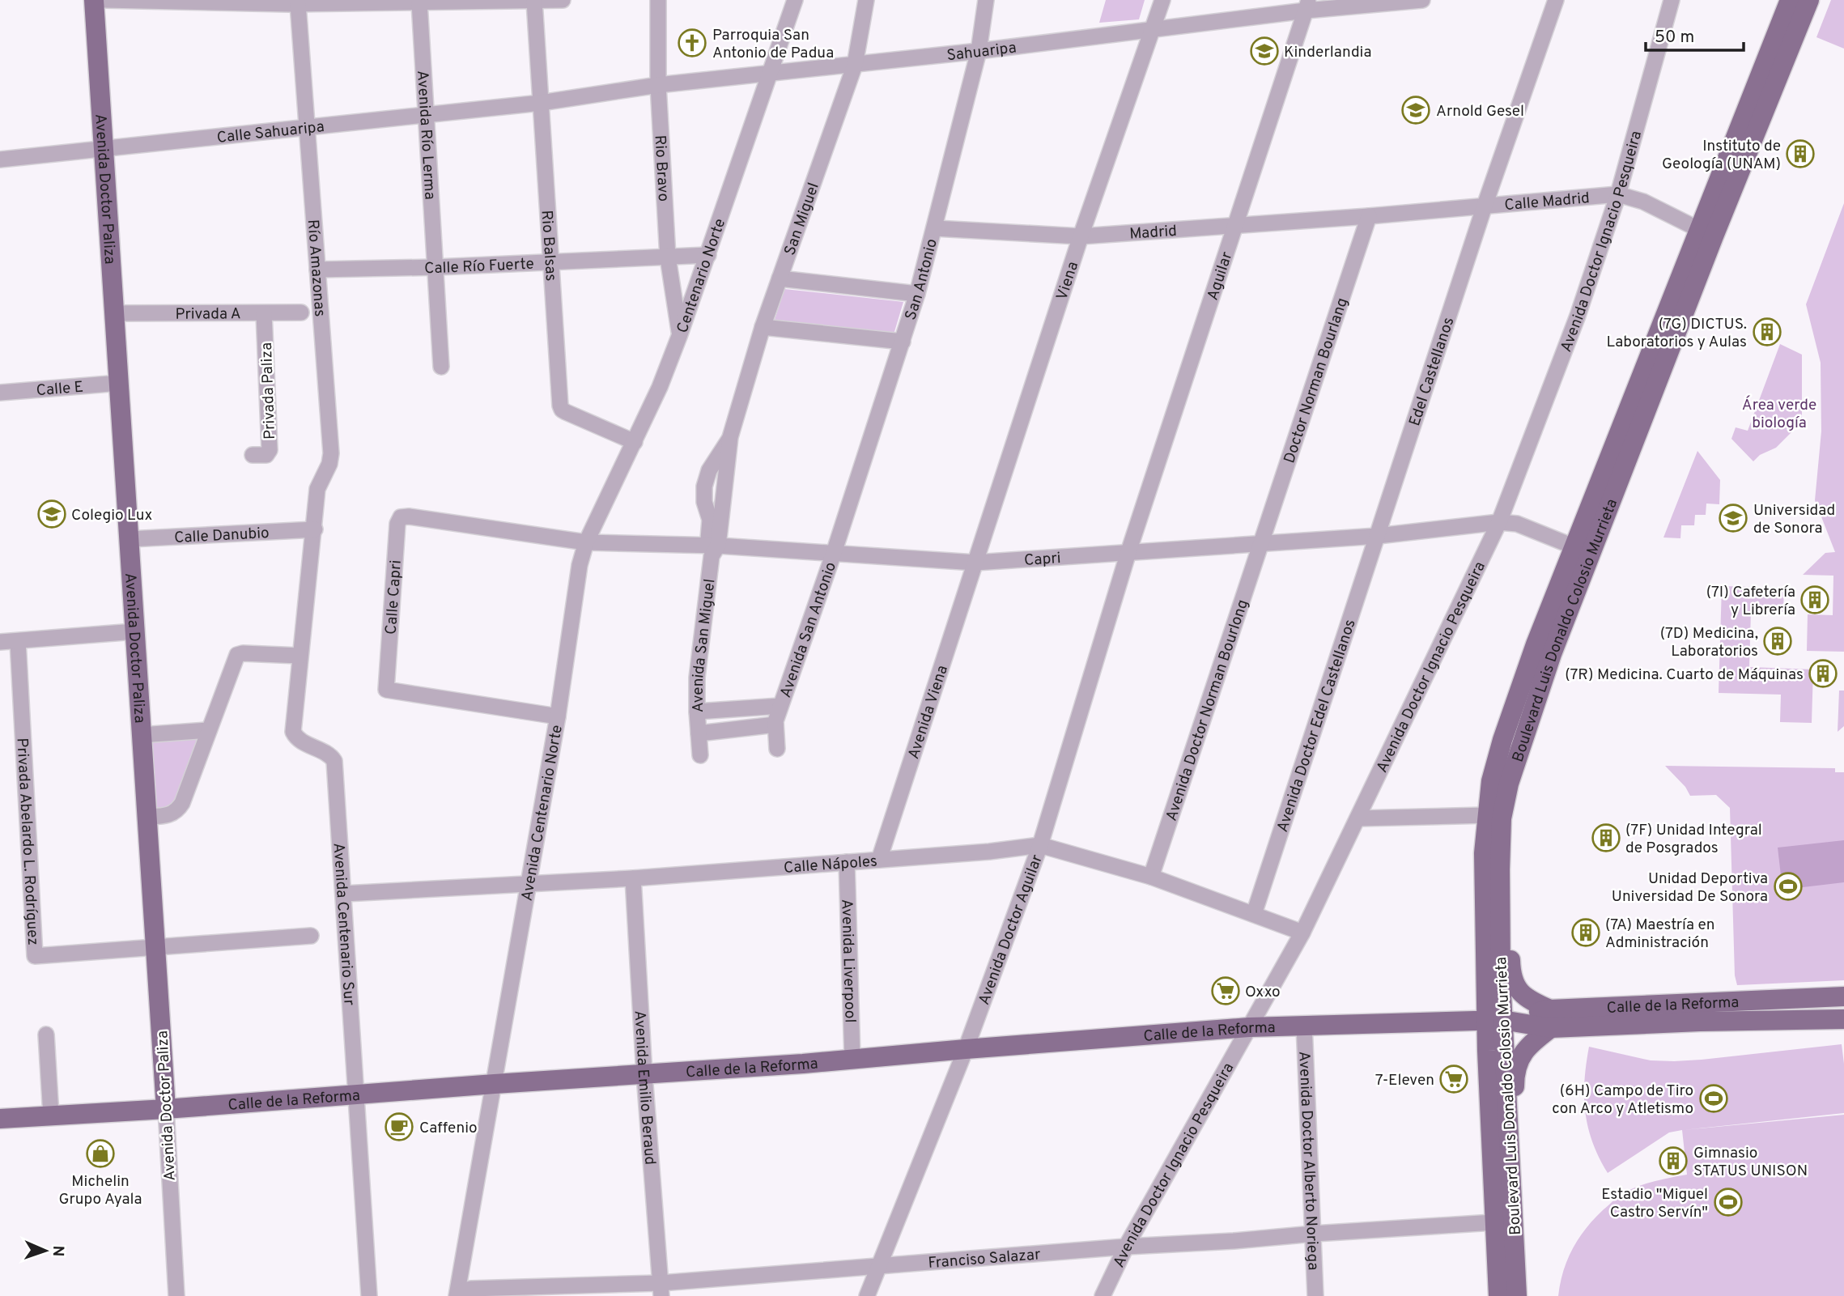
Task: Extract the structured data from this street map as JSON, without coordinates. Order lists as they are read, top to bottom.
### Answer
{
  "streets": {
    "main road": ["Avenida Doctor Paliza", "Boulevard Luis Donaldo Colosio Murrieta", "Calle de la Reforma"],
    "street": [
      "Sahuaripa",
      "Calle Sahuaripa",
      "Avenida Río Lerma",
      "Rio Bravo",
      "Calle Madrid",
      "San Miguel",
      "Madrid",
      "Avenida Doctor Ignacio Pesqueira",
      "Rio Balsas",
      "Calle Río Fuerte",
      "Río Amazonas",
      "Centenario Norte",
      "Aguilar",
      "San Antonio",
      "Viena",
      "Privada A",
      "Edel Castellanos",
      "Doctor Norman Bourlang",
      "Calle E",
      "Privada Paliza",
      "Calle Danubio",
      "Capri",
      "Calle Capri",
      "Avenida San Antonio",
      "Avenida San Miguel",
      "Avenida Doctor Norman Bourlong",
      "Avenida Viena",
      "Avenida Doctor Edel Castellanos",
      "Avenida Centenario Norte",
      "Privada Abelardo L. Rodríguez",
      "Calle Nápoles",
      "Avenida Centenario Sur",
      "Avenida Doctor Aguilar",
      "Avenida Liverpool",
      "Avenida Emilio Beraud",
      "Avenida Doctor Alberto Noriega",
      "Franciso Salazar"
    ]
  },
  "crossings": [
    ["Sahuaripa", "Calle Sahuaripa"],
    ["Sahuaripa", "Rio Bravo"],
    ["Sahuaripa", "San Miguel"],
    ["Sahuaripa", "Rio Balsas"],
    ["Sahuaripa", "Centenario Norte"],
    ["Sahuaripa", "Aguilar"],
    ["Sahuaripa", "San Antonio"],
    ["Sahuaripa", "Viena"],
    ["Calle Sahuaripa", "Avenida Río Lerma"],
    ["Calle Sahuaripa", "Avenida Doctor Paliza"],
    ["Calle Sahuaripa", "Rio Balsas"],
    ["Calle Sahuaripa", "Río Amazonas"],
    ["Avenida Río Lerma", "Calle Río Fuerte"],
    ["Rio Bravo", "Calle Río Fuerte"],
    ["Rio Bravo", "Centenario Norte"],
    ["Avenida Doctor Paliza", "Privada A"],
    ["Avenida Doctor Paliza", "Calle E"],
    ["Avenida Doctor Paliza", "Calle Danubio"],
    ["Avenida Doctor Paliza", "Privada Abelardo L. Rodríguez"],
    ["Avenida Doctor Paliza", "Calle de la Reforma"],
    ["Calle Madrid", "Madrid"],
    ["Calle Madrid", "Avenida Doctor Ignacio Pesqueira"],
    ["Calle Madrid", "Edel Castellanos"],
    ["Calle Madrid", "Doctor Norman Bourlang"],
    ["Calle Madrid", "Boulevard Luis Donaldo Colosio Murrieta"],
    ["San Miguel", "Capri"],
    ["San Miguel", "Avenida San Miguel"],
    ["Madrid", "Aguilar"],
    ["Madrid", "San Antonio"],
    ["Madrid", "Viena"],
    ["Madrid", "Doctor Norman Bourlang"],
    ["Avenida Doctor Ignacio Pesqueira", "Capri"],
    ["Avenida Doctor Ignacio Pesqueira", "Calle Nápoles"],
    ["Avenida Doctor Ignacio Pesqueira", "Calle de la Reforma"],
    ["Avenida Doctor Ignacio Pesqueira", "Franciso Salazar"],
    ["Rio Balsas", "Calle Río Fuerte"],
    ["Rio Balsas", "Centenario Norte"],
    ["Calle Río Fuerte", "Río Amazonas"],
    ["Calle Río Fuerte", "Centenario Norte"],
    ["Río Amazonas", "Calle Danubio"],
    ["Río Amazonas", "Avenida Centenario Sur"],
    ["Centenario Norte", "Capri"],
    ["Centenario Norte", "Calle Capri"],
    ["Centenario Norte", "Avenida Centenario Norte"],
    ["Aguilar", "Capri"],
    ["Aguilar", "Avenida Doctor Aguilar"],
    ["San Antonio", "Capri"],
    ["San Antonio", "Avenida San Antonio"],
    ["Viena", "Capri"],
    ["Viena", "Avenida Viena"],
    ["Privada A", "Privada Paliza"],
    ["Edel Castellanos", "Capri"],
    ["Edel Castellanos", "Avenida Doctor Edel Castellanos"],
    ["Doctor Norman Bourlang", "Capri"],
    ["Doctor Norman Bourlang", "Avenida Doctor Norman Bourlong"],
    ["Capri", "Calle Capri"],
    ["Capri", "Avenida San Antonio"],
    ["Capri", "Avenida San Miguel"],
    ["Capri", "Avenida Doctor Norman Bourlong"],
    ["Capri", "Avenida Viena"],
    ["Capri", "Avenida Doctor Edel Castellanos"],
    ["Capri", "Avenida Centenario Norte"],
    ["Capri", "Avenida Doctor Aguilar"],
    ["Calle Capri", "Avenida Centenario Norte"],
    ["Boulevard Luis Donaldo Colosio Murrieta", "Calle de la Reforma"],
    ["Boulevard Luis Donaldo Colosio Murrieta", "Franciso Salazar"],
    ["Avenida Doctor Norman Bourlong", "Calle Nápoles"],
    ["Avenida Viena", "Calle Nápoles"],
    ["Avenida Doctor Edel Castellanos", "Calle Nápoles"],
    ["Avenida Centenario Norte", "Calle Nápoles"],
    ["Avenida Centenario Norte", "Calle de la Reforma"],
    ["Avenida Centenario Norte", "Franciso Salazar"],
    ["Calle Nápoles", "Avenida Centenario Sur"],
    ["Calle Nápoles", "Avenida Doctor Aguilar"],
    ["Calle Nápoles", "Avenida Liverpool"],
    ["Calle Nápoles", "Avenida Emilio Beraud"],
    ["Avenida Centenario Sur", "Calle de la Reforma"],
    ["Avenida Doctor Aguilar", "Calle de la Reforma"],
    ["Avenida Doctor Aguilar", "Franciso Salazar"],
    ["Avenida Liverpool", "Calle de la Reforma"],
    ["Calle de la Reforma", "Avenida Emilio Beraud"],
    ["Calle de la Reforma", "Avenida Doctor Alberto Noriega"],
    ["Avenida Emilio Beraud", "Franciso Salazar"],
    ["Avenida Doctor Alberto Noriega", "Franciso Salazar"]
  ],
  "parks": ["Área verde biología"],
  "places": {
    "church": ["Parroquia San Antonio de Padua"],
    "school or university": [
      "Kinderlandia",
      "Arnold Gesel",
      "Colegio Lux",
      "Universidad de Sonora"
    ],
    "building": [
      "Instituto de Geología (UNAM)",
      "(7G) DICTUS. Laboratorios y Aulas",
      "(7I) Cafetería y Librería",
      "(7D) Medicina, Laboratorios",
      "(7R) Medicina. Cuarto de Máquinas",
      "(7F) Unidad Integral de Posgrados",
      "(7A) Maestría en Administración",
      "Gimnasio STATUS UNISON"
    ],
    "sports": ["Unidad Deportiva Universidad De Sonora", "(6H) Campo de Tiro con Arco y Atletismo", "Estadio \"Miguel Castro Servín\""],
    "supermarket": ["Oxxo", "7-Eleven"],
    "cafe": ["Caffenio"],
    "shop": ["Michelin Grupo Ayala"]
  },
  "scale_bar": "50 m",
  "north": "right"
}
